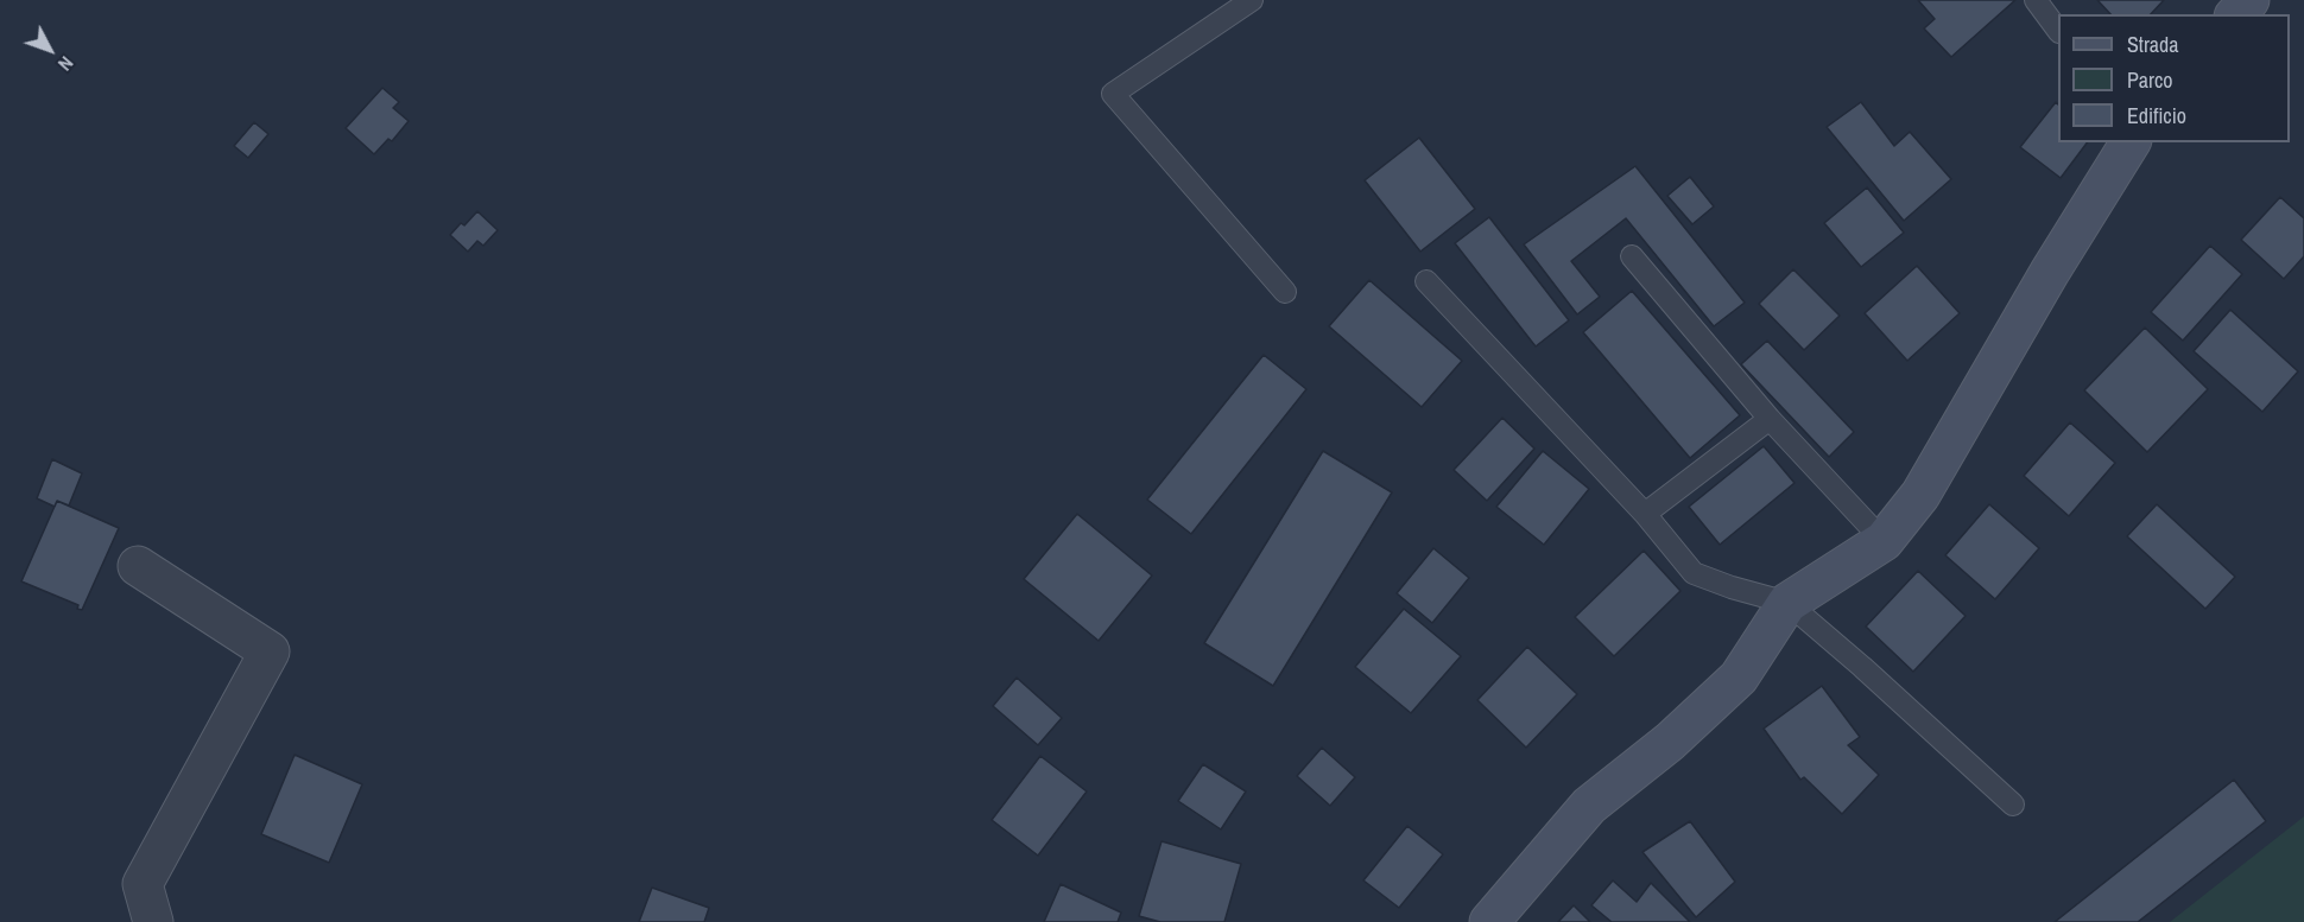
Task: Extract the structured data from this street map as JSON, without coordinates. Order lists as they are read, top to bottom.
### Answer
{
  "legend": ["Strada", "Parco", "Edificio"],
  "north": "bottom right"
}
